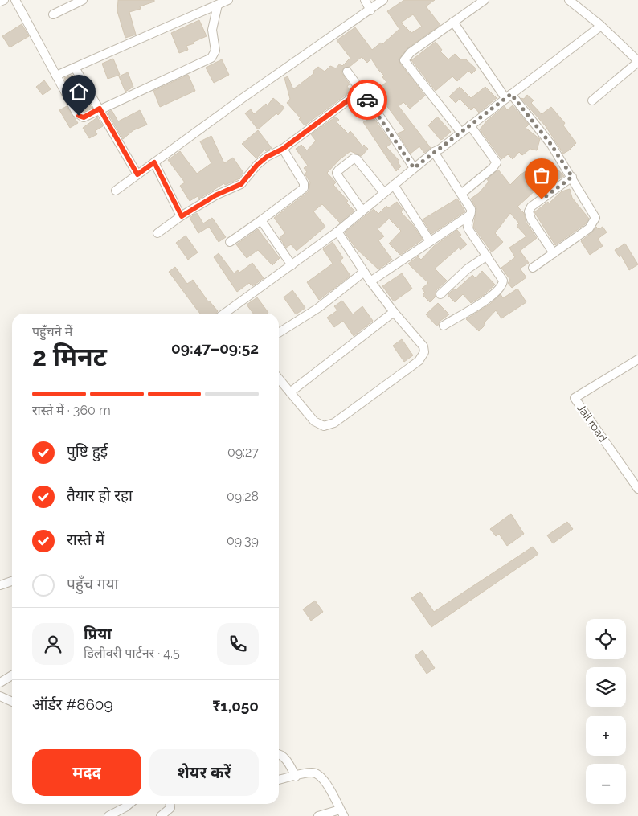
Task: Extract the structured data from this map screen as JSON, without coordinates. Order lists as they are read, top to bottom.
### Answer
{
  "streets": {
    "street": ["Jail road"]
  },
  "page": {
    "heading": ["2 मिनट", "पहुँचने में", "09:47–09:52"],
    "panel": [
      "प्रिया",
      "डिलीवरी पार्टनर · 4.5",
      "ऑर्डर #8609",
      "₹1,050"
    ],
    "bar": "रास्ते में · 360 m",
    "list": [
      ["पुष्टि हुई", "09:27"],
      ["तैयार हो रहा", "09:28"],
      ["रास्ते में", "09:39"],
      "पहुँच गया"
    ],
    "map_buttons": ["+", "−"],
    "buttons": ["मदद", "शेयर करें"]
  }
}
